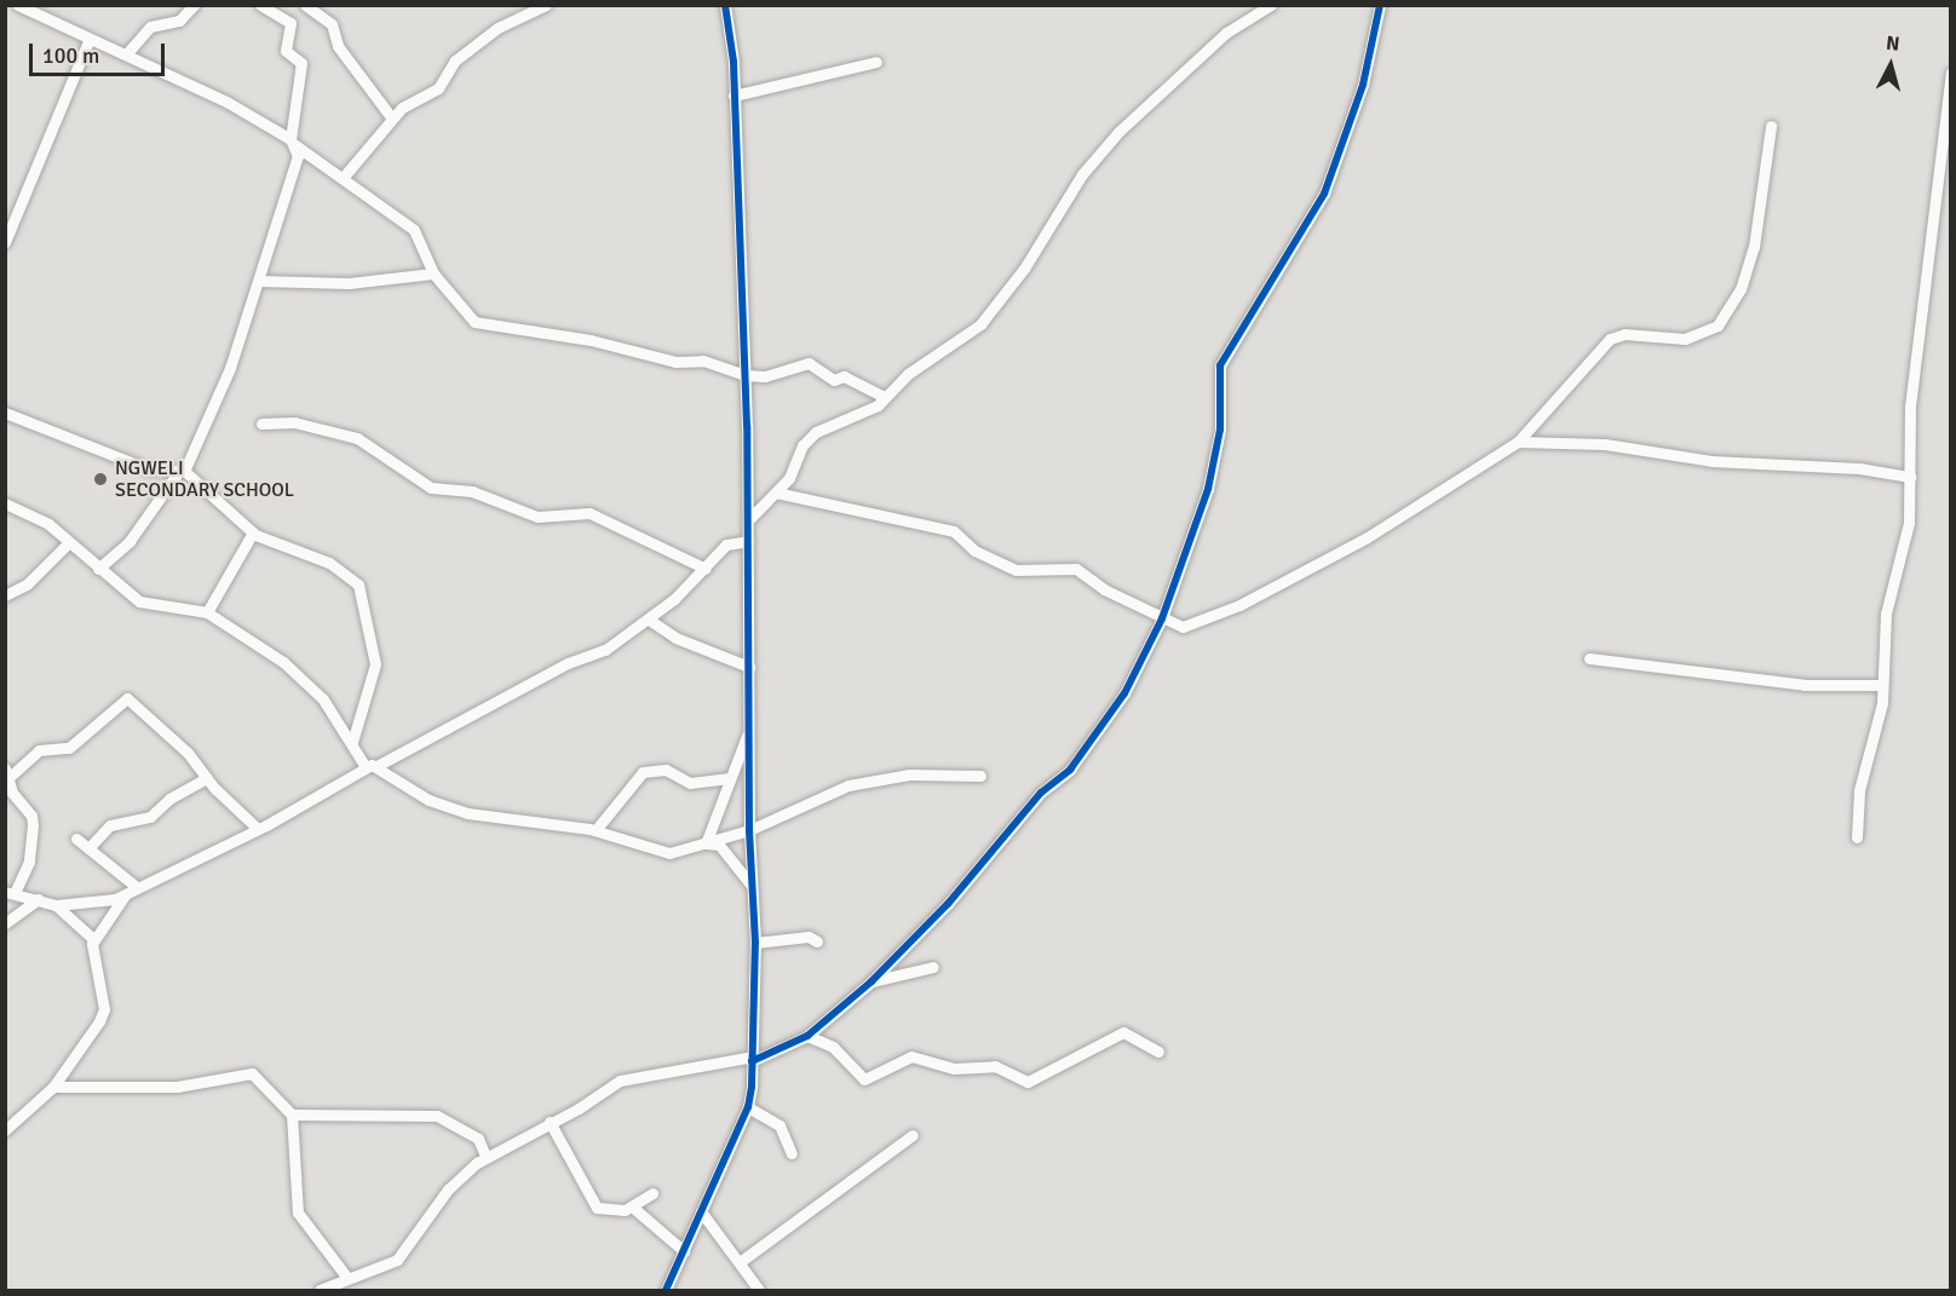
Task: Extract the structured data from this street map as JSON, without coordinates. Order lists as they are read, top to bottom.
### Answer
{
  "places": ["NGWELI SECONDARY SCHOOL"],
  "scale_bar": "100 m",
  "north": "top"
}
